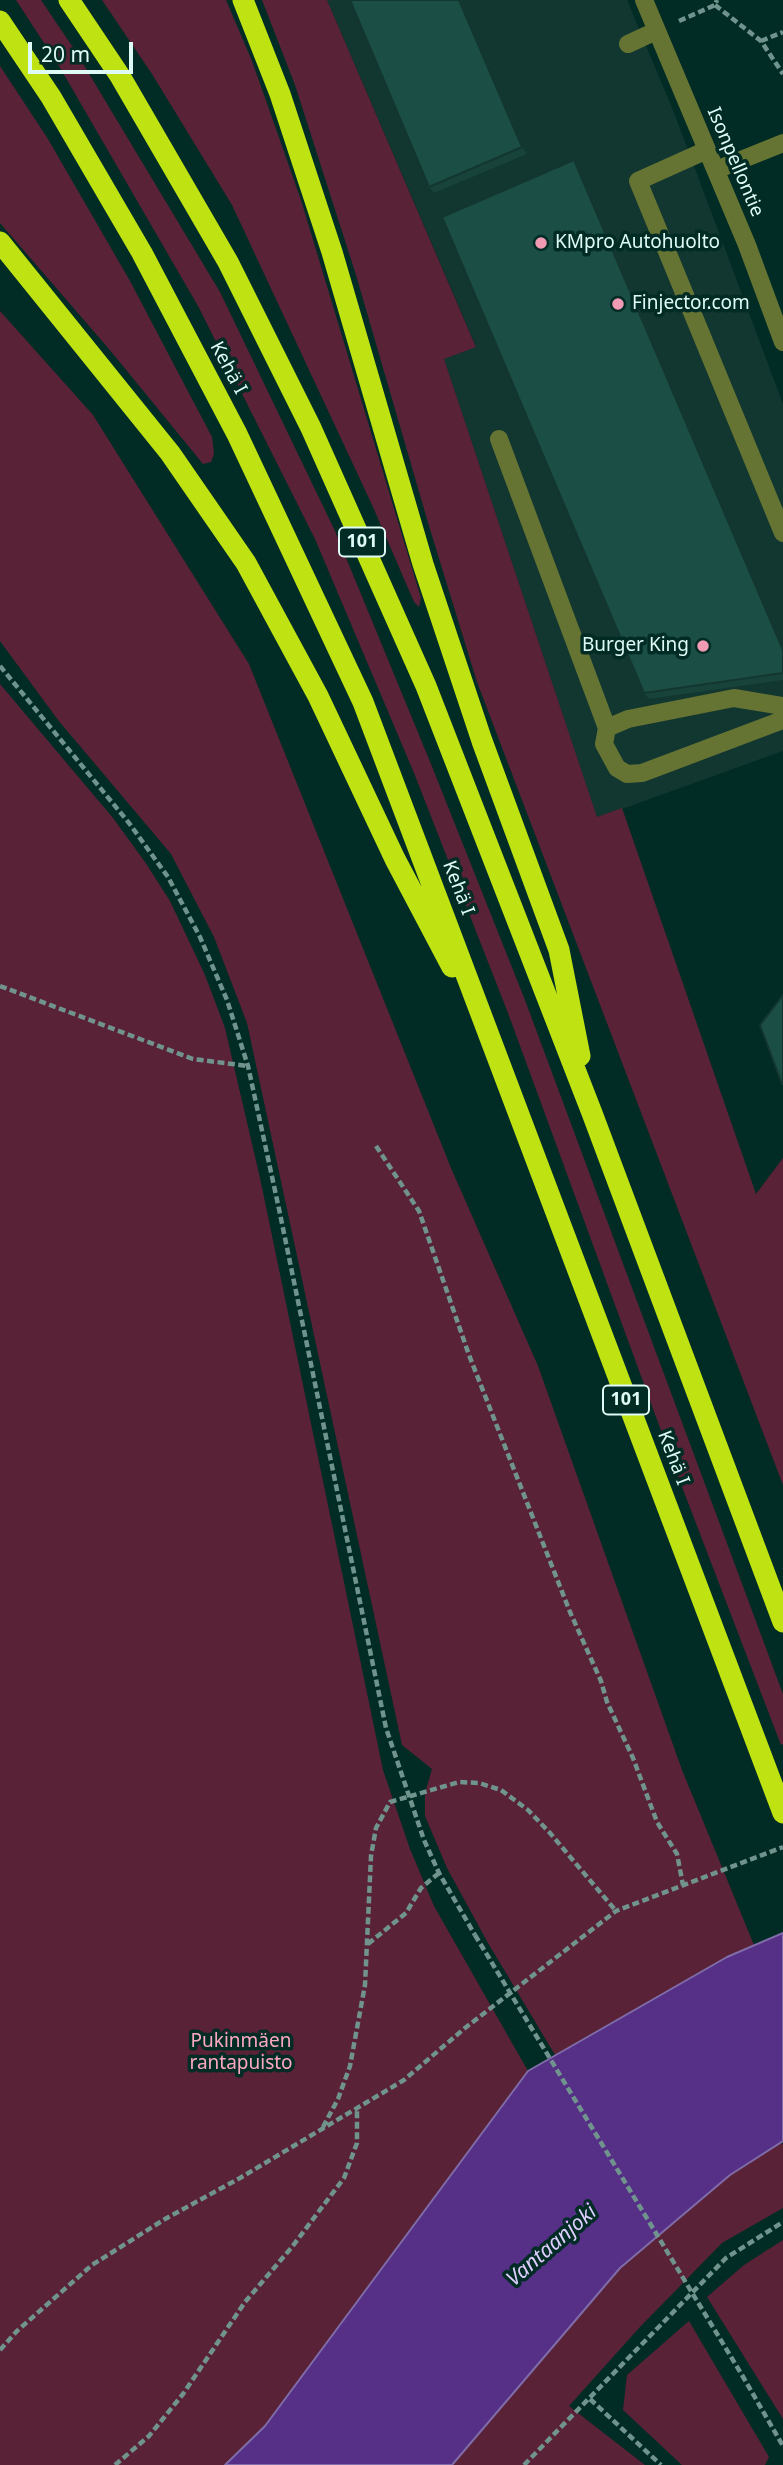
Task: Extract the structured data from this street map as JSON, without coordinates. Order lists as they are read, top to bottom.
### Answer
{
  "streets": {
    "highway": ["Kehä I", "101"],
    "street": ["Isonpellontie"]
  },
  "water": ["Vantaanjoki"],
  "parks": ["Pukinmäen rantapuisto"],
  "places": ["KMpro Autohuolto", "Finjector.com", "Burger King"],
  "scale_bar": "20 m"
}
